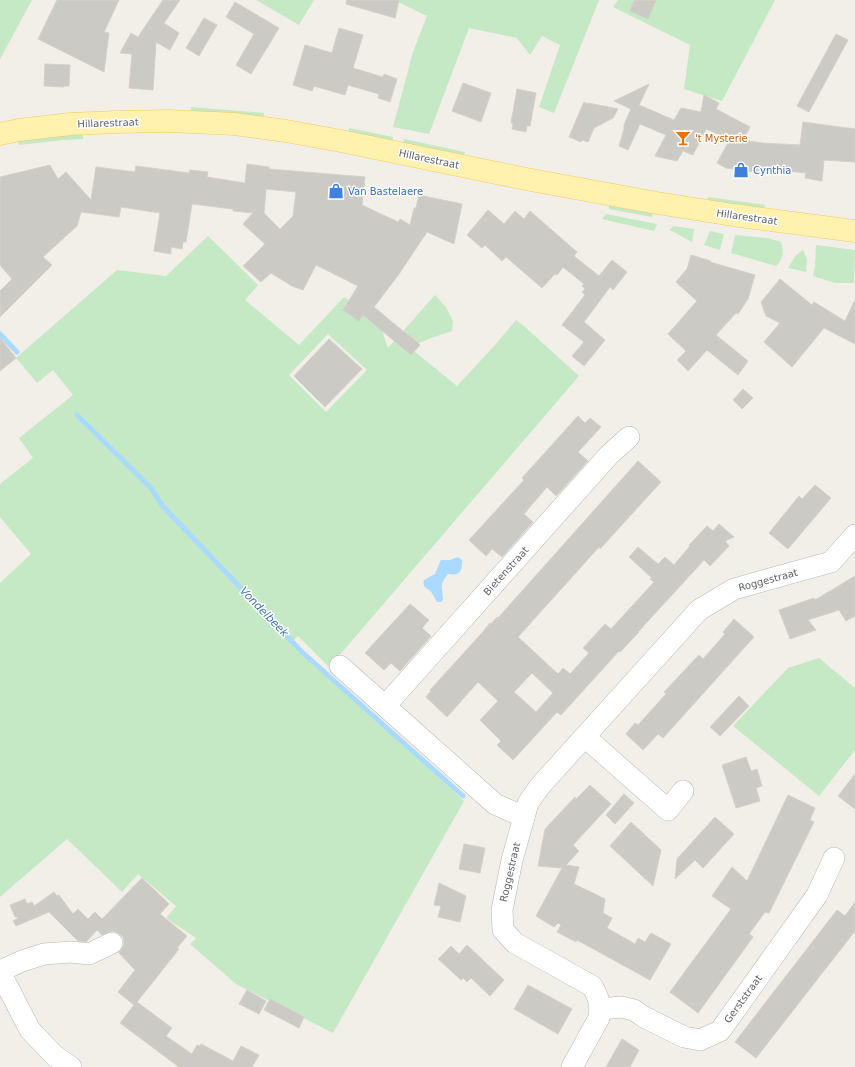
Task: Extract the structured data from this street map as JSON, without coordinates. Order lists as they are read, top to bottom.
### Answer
{
  "streets": {
    "main road": ["Hillarestraat"],
    "street": ["Bietenstraat", "Roggestraat", "Gerststraat"]
  },
  "crossings": [
    ["Roggestraat", "Gerststraat"]
  ],
  "water": ["Vondelbeek"],
  "places": {
    "bar": ["'t Mysterie"],
    "shop": ["Cynthia", "Van Bastelaere"]
  }
}
